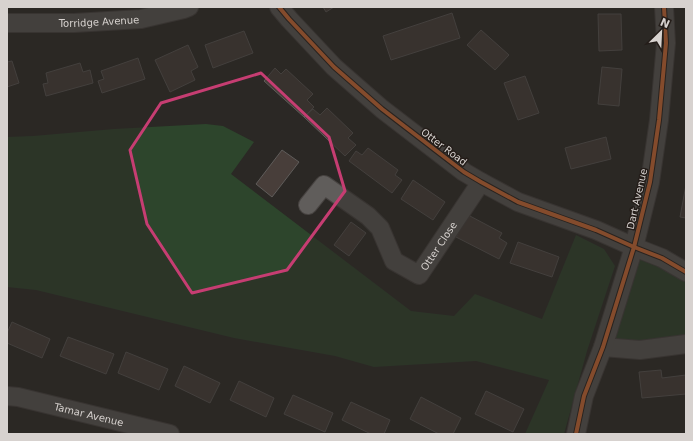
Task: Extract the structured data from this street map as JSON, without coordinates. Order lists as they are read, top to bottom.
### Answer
{
  "streets": {
    "street": [
      "Torridge Avenue",
      "Otter Road",
      "Dart Avenue",
      "Otter Close",
      "Tamar Avenue"
    ]
  },
  "crossings": [
    ["Otter Road", "Dart Avenue"],
    ["Otter Road", "Otter Close"]
  ],
  "north": "top right"
}
